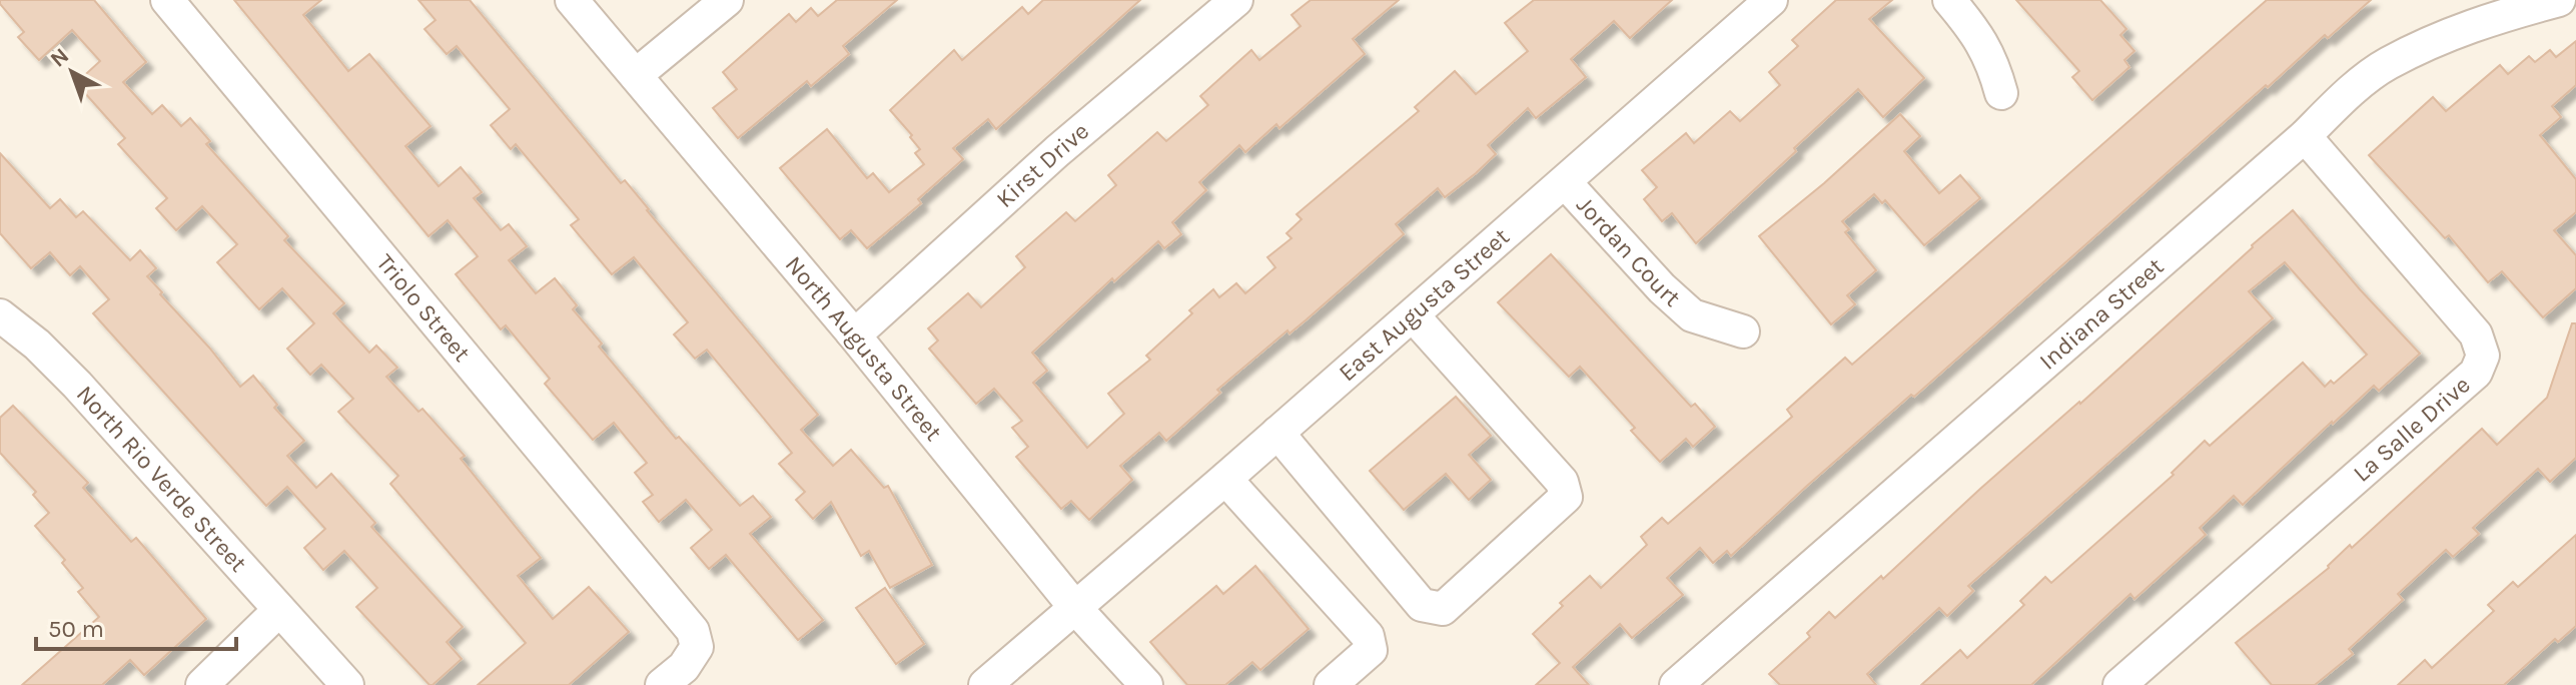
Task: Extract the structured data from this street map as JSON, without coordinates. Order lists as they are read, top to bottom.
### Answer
{
  "streets": {
    "street": [
      "Kirst Drive",
      "Jordan Court",
      "East Augusta Street",
      "Triolo Street",
      "Indiana Street",
      "North Augusta Street",
      "La Salle Drive",
      "North Rio Verde Street"
    ]
  },
  "crossings": [
    ["Kirst Drive", "North Augusta Street"],
    ["Jordan Court", "East Augusta Street"],
    ["East Augusta Street", "North Augusta Street"],
    ["Indiana Street", "La Salle Drive"]
  ],
  "scale_bar": "50 m",
  "north": "top left"
}
